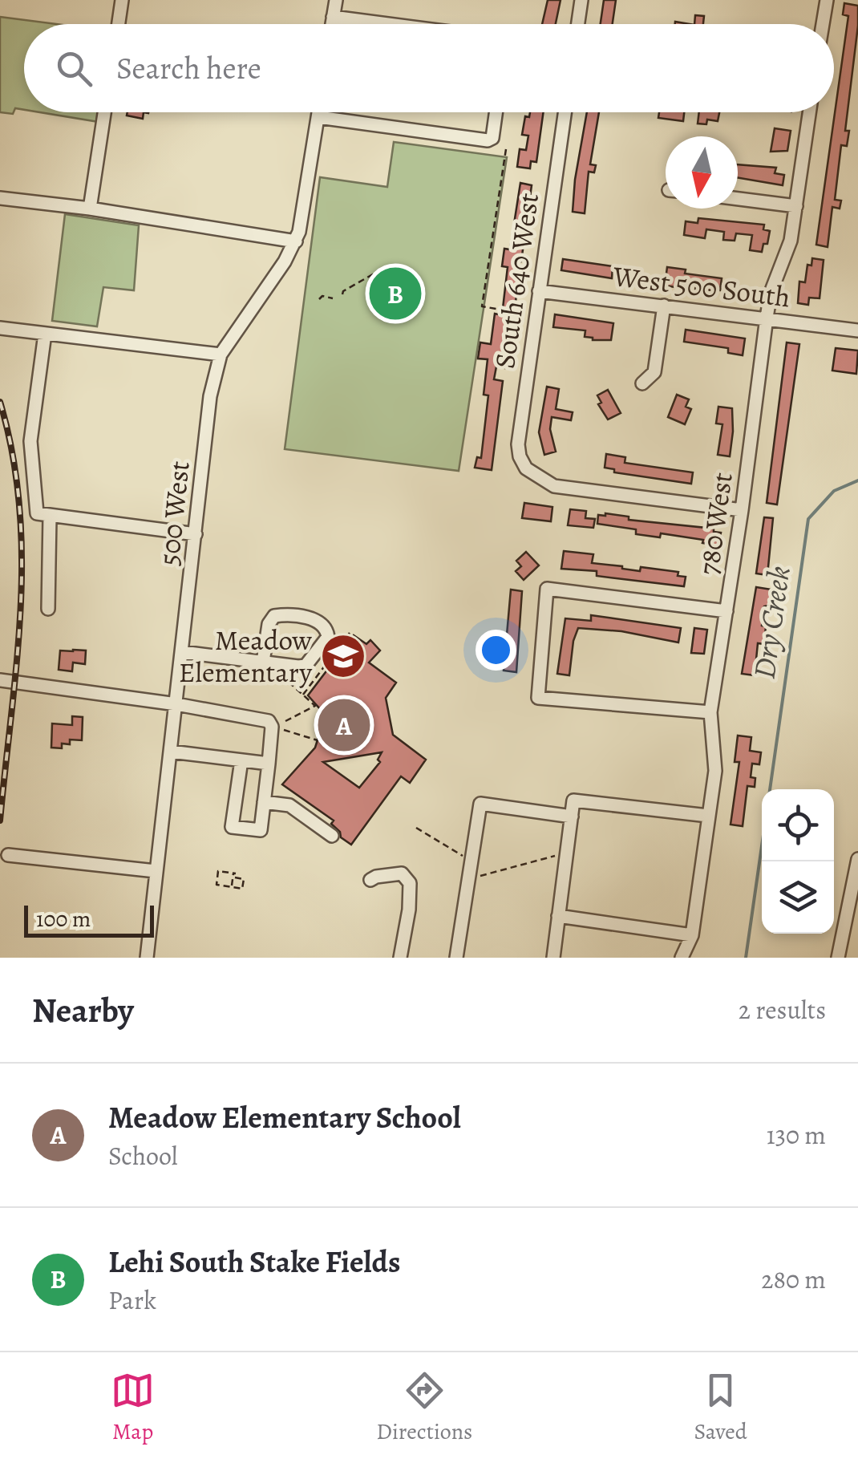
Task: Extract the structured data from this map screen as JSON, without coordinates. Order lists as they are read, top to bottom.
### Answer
{
  "streets": {
    "street": [
      "South 640 West",
      "West 500 South",
      "500 West",
      "780 West"
    ]
  },
  "crossings": [
    ["South 640 West", "West 500 South"],
    ["South 640 West", "780 West"],
    ["West 500 South", "780 West"]
  ],
  "water": ["Dry Creek"],
  "places": {
    "school or university": ["Meadow Elementary"]
  },
  "scale_bar": "100 m",
  "north": "bottom",
  "page": {
    "search": "Search here",
    "pins": ["B", "A"],
    "scale": "100 m",
    "heading": ["Nearby", "2 results"],
    "list": [
      {
        "mark": "A",
        "name": "Meadow Elementary School",
        "note": "School",
        "value": "130 m"
      },
      {
        "mark": "B",
        "name": "Lehi South Stake Fields",
        "note": "Park",
        "value": "280 m"
      }
    ],
    "nav": ["Map", "Directions", "Saved"]
  }
}
